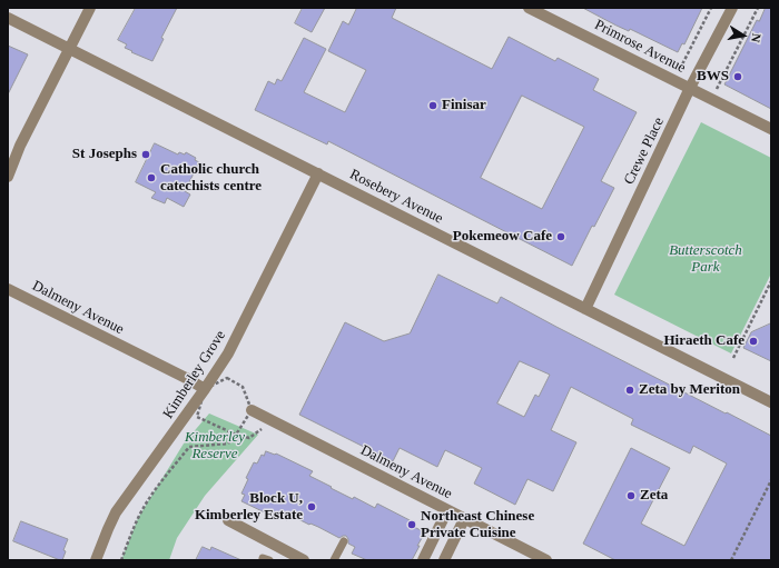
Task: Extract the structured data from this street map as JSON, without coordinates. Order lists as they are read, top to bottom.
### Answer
{
  "streets": {
    "street": [
      "Primrose Avenue",
      "Crewe Place",
      "Rosebery Avenue",
      "Dalmeny Avenue",
      "Kimberley Grove"
    ]
  },
  "crossings": [
    ["Primrose Avenue", "Crewe Place"],
    ["Crewe Place", "Rosebery Avenue"],
    ["Rosebery Avenue", "Kimberley Grove"],
    ["Dalmeny Avenue", "Kimberley Grove"]
  ],
  "parks": ["Butterscotch Park", "Kimberley Reserve"],
  "places": [
    "BWS",
    "Finisar",
    "St Josephs",
    "Catholic church catechists centre",
    "Pokemeow Cafe",
    "Hiraeth Cafe",
    "Zeta by Meriton",
    "Zeta",
    "Block U, Kimberley Estate",
    "Northeast Chinese Private Cuisine"
  ],
  "north": "right"
}
